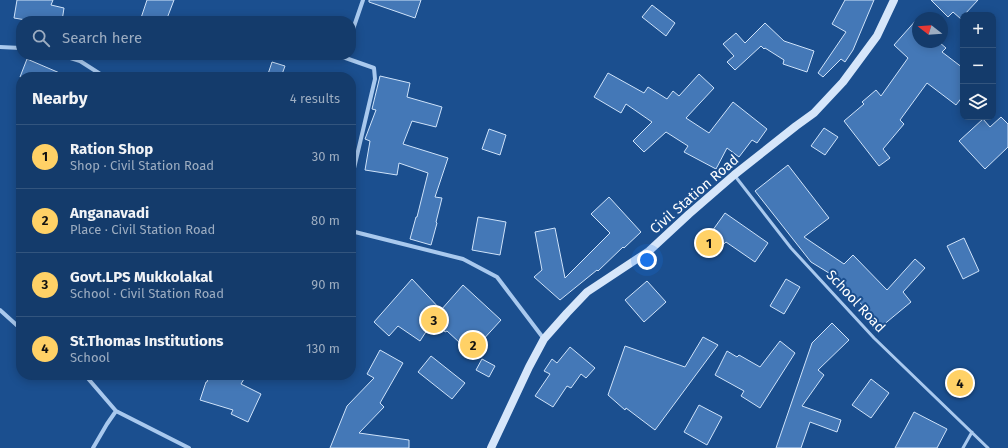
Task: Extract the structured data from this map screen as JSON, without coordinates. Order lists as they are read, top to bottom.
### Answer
{
  "streets": {
    "main road": ["Civil Station Road"],
    "lane": ["School Road"]
  },
  "crossings": [
    ["Civil Station Road", "School Road"]
  ],
  "north": "left",
  "page": {
    "map_buttons": ["+", "−"],
    "search": "Search here",
    "heading": ["Nearby", "4 results"],
    "list": [
      {
        "mark": "1",
        "name": "Ration Shop",
        "note": "Shop · Civil Station Road",
        "value": "30 m"
      },
      {
        "mark": "2",
        "name": "Anganavadi",
        "note": "Place · Civil Station Road",
        "value": "80 m"
      },
      {
        "mark": "3",
        "name": "Govt.LPS Mukkolakal",
        "note": "School · Civil Station Road",
        "value": "90 m"
      },
      {
        "mark": "4",
        "name": "St.Thomas Institutions",
        "note": "School",
        "value": "130 m"
      }
    ],
    "pins": [
      "1",
      "3",
      "2",
      "4"
    ]
  }
}
